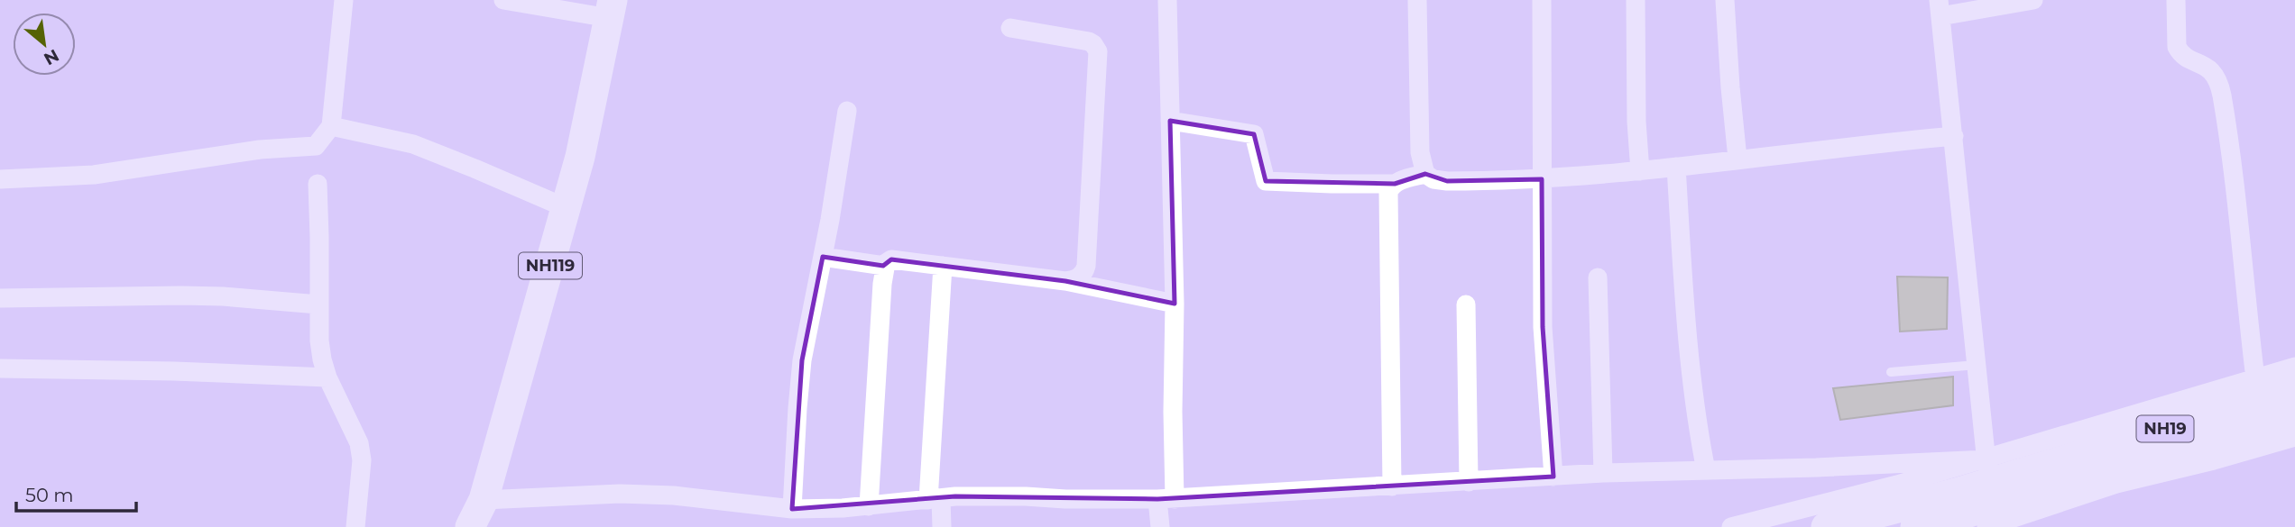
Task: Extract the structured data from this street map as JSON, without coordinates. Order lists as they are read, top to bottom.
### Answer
{
  "streets": {
    "highway": ["NH119", "NH19"]
  },
  "scale_bar": "50 m",
  "north": "bottom right"
}
